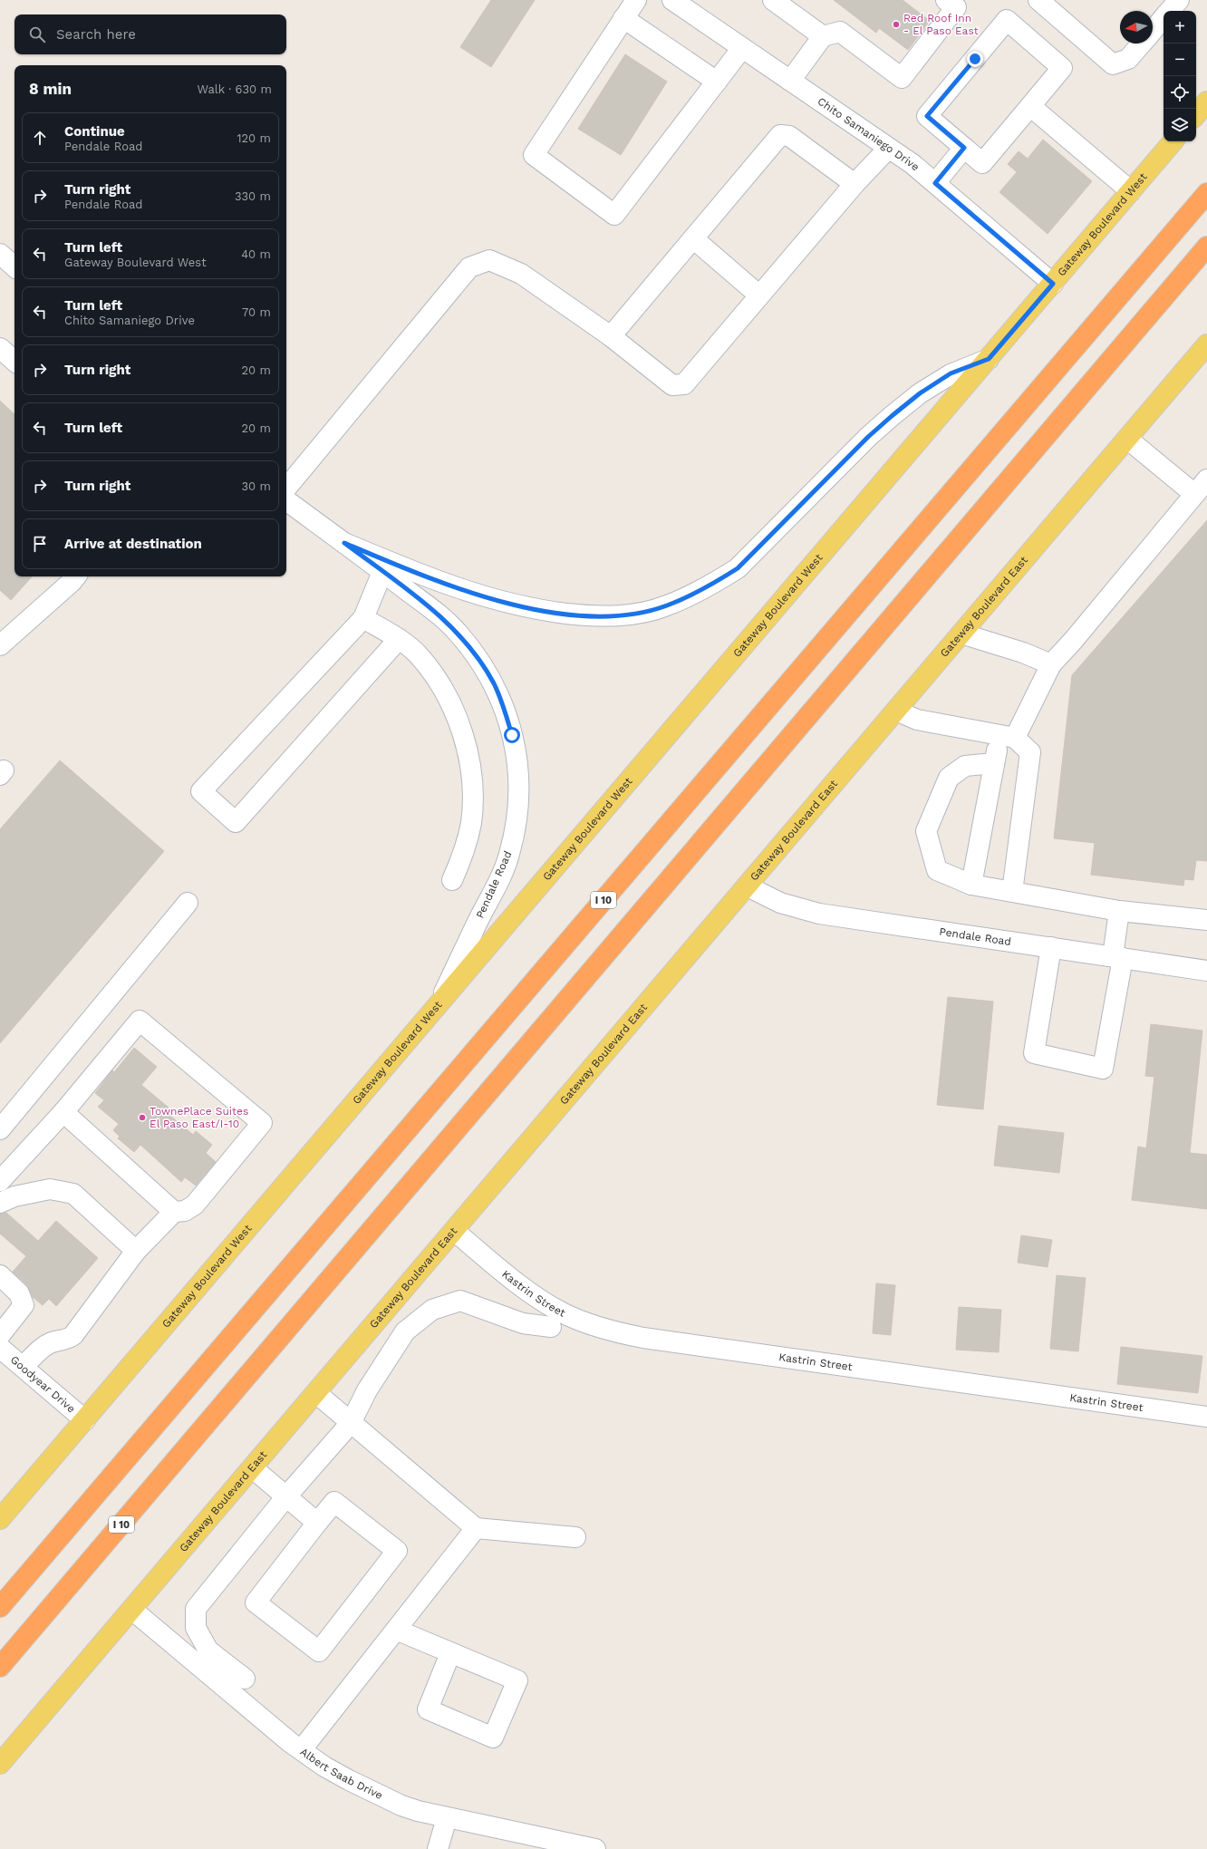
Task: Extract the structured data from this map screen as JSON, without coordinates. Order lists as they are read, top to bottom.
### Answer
{
  "streets": {
    "highway": ["I 10"],
    "main road": ["Gateway Boulevard West", "Gateway Boulevard East"],
    "street": [
      "Chito Samaniego Drive",
      "Pendale Road",
      "Kastrin Street",
      "Goodyear Drive",
      "Albert Saab Drive"
    ]
  },
  "crossings": [
    ["Chito Samaniego Drive", "Gateway Boulevard West"],
    ["Gateway Boulevard West", "Pendale Road"],
    ["Gateway Boulevard West", "Goodyear Drive"],
    ["Gateway Boulevard East", "Pendale Road"],
    ["Gateway Boulevard East", "Kastrin Street"],
    ["Gateway Boulevard East", "Albert Saab Drive"]
  ],
  "places": ["Red Roof Inn - El Paso East", "TownePlace Suites El Paso East/I-10"],
  "north": "left",
  "page": {
    "map_buttons": ["+", "−"],
    "search": "Search here",
    "heading": ["8 min", "Walk · 630 m"],
    "list": [
      ["Continue", "Pendale Road", "120 m"],
      ["Turn right", "Pendale Road", "330 m"],
      ["Turn left", "Gateway Boulevard West", "40 m"],
      ["Turn left", "Chito Samaniego Drive", "70 m"],
      ["Turn right", "20 m"],
      ["Turn left", "20 m"],
      ["Turn right", "30 m"],
      "Arrive at destination"
    ]
  }
}
